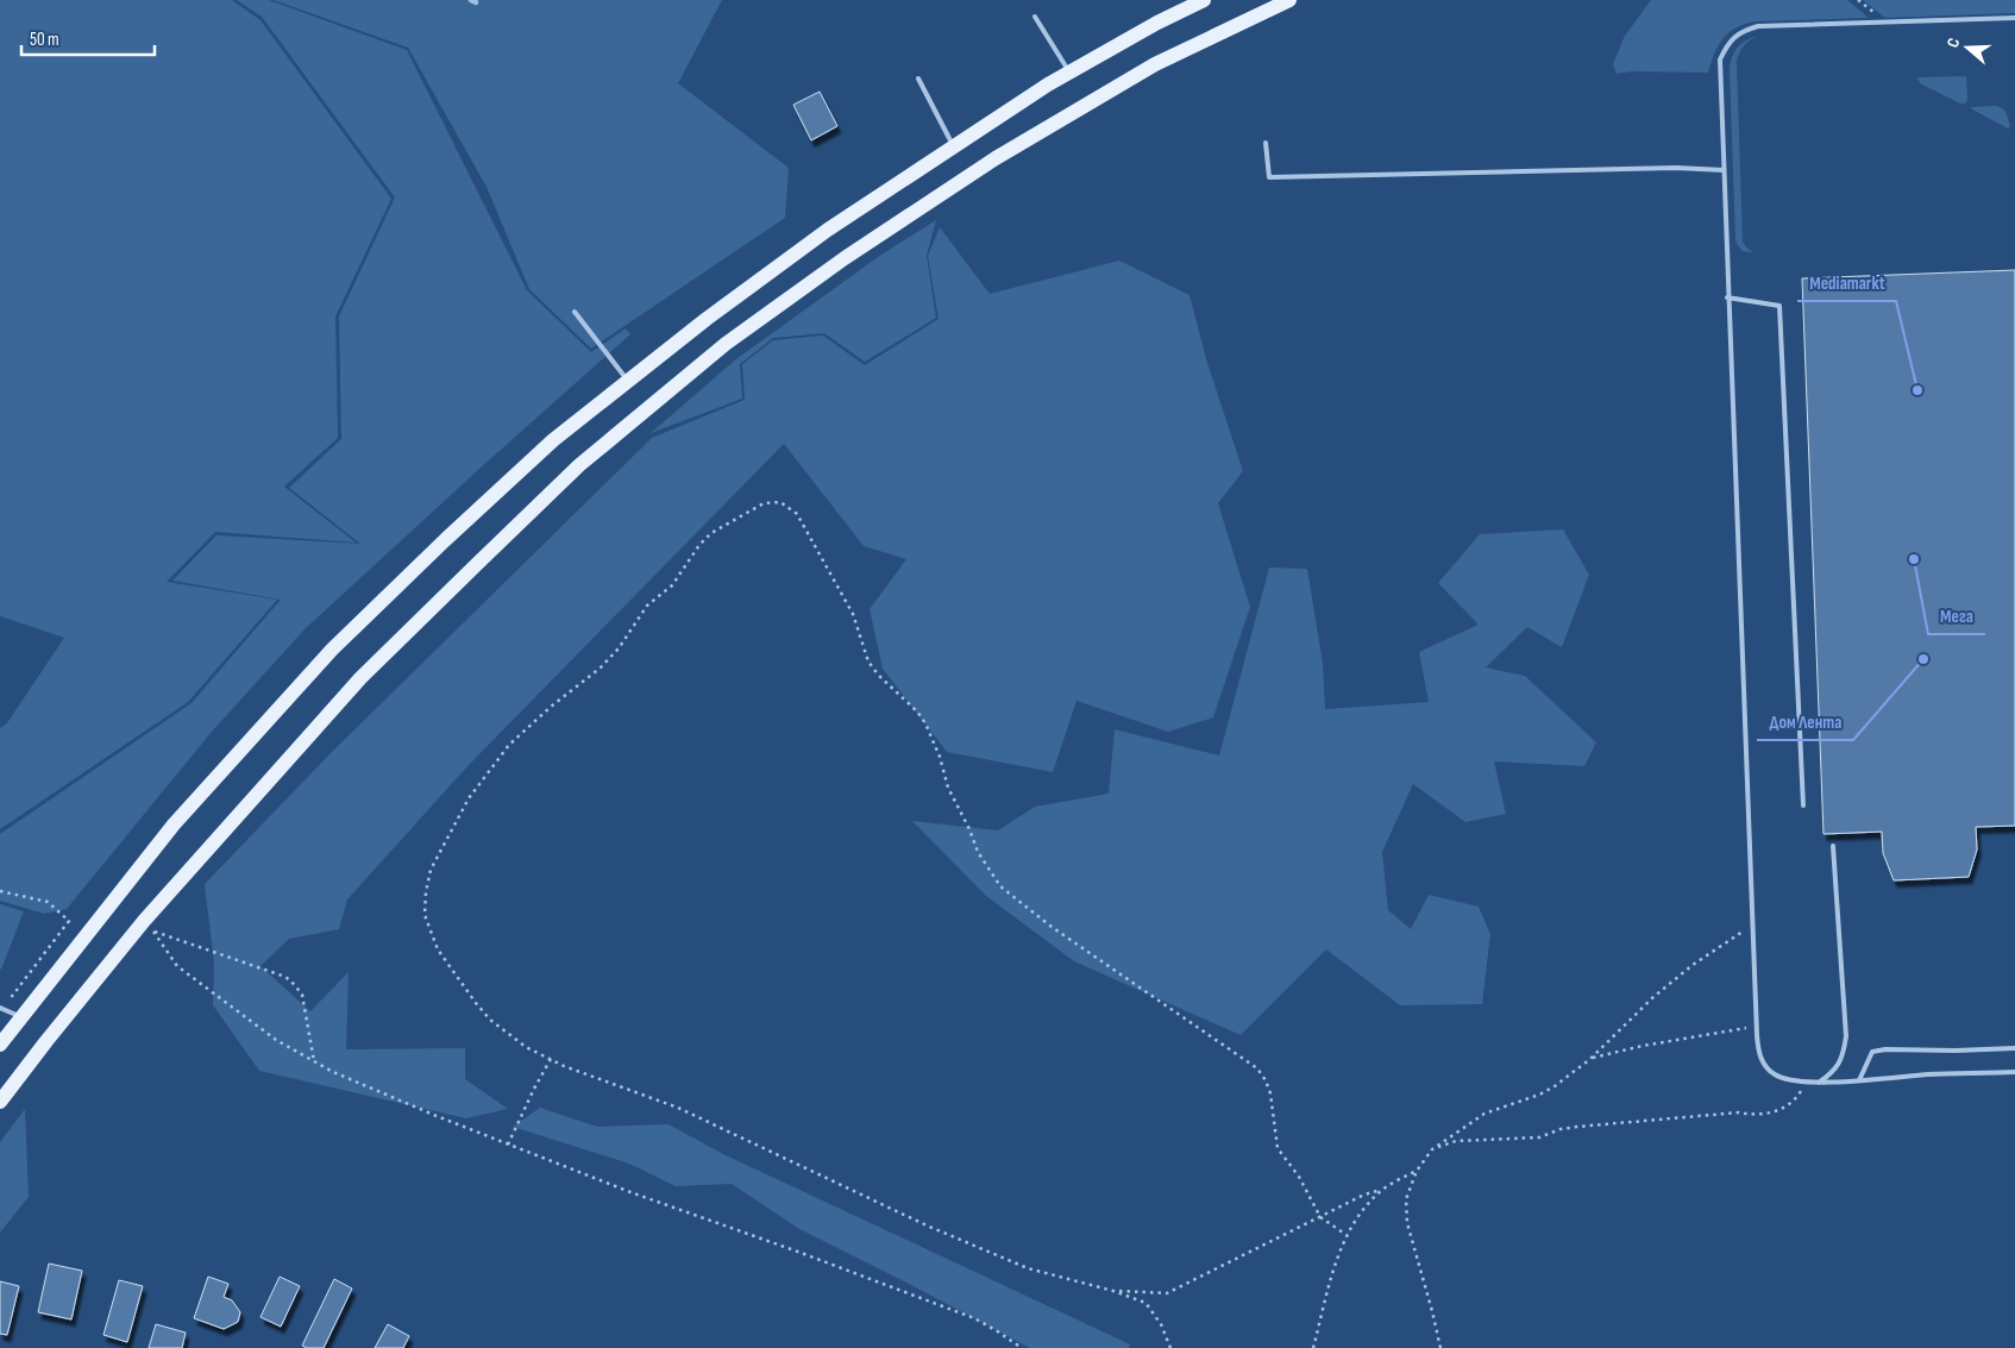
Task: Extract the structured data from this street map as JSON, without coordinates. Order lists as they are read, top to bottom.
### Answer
{
  "places": ["Mediamarkt", "Мега", "Дом Лента"],
  "scale_bar": "50 m",
  "north": "left"
}
